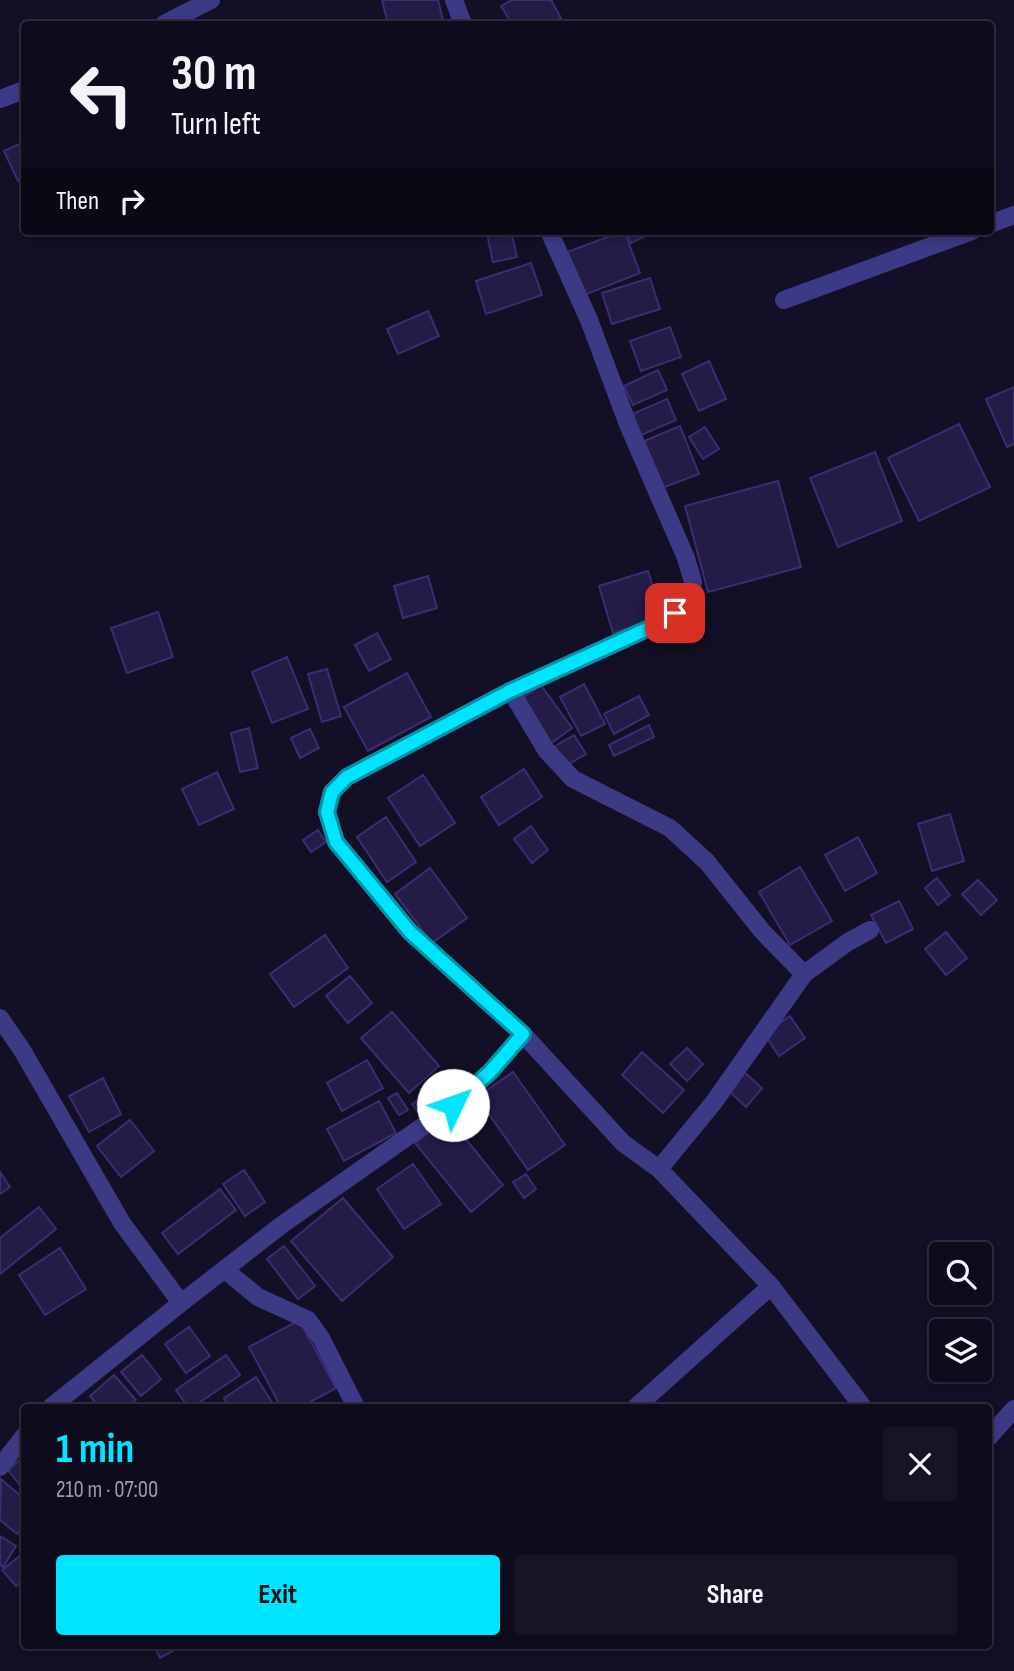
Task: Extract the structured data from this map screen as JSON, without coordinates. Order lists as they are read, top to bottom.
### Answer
{
  "page": {
    "turn": ["30 m", "Turn left"],
    "then": "Then",
    "heading": ["1 min", "210 m · 07:00"],
    "buttons": ["Exit", "Share"]
  }
}
